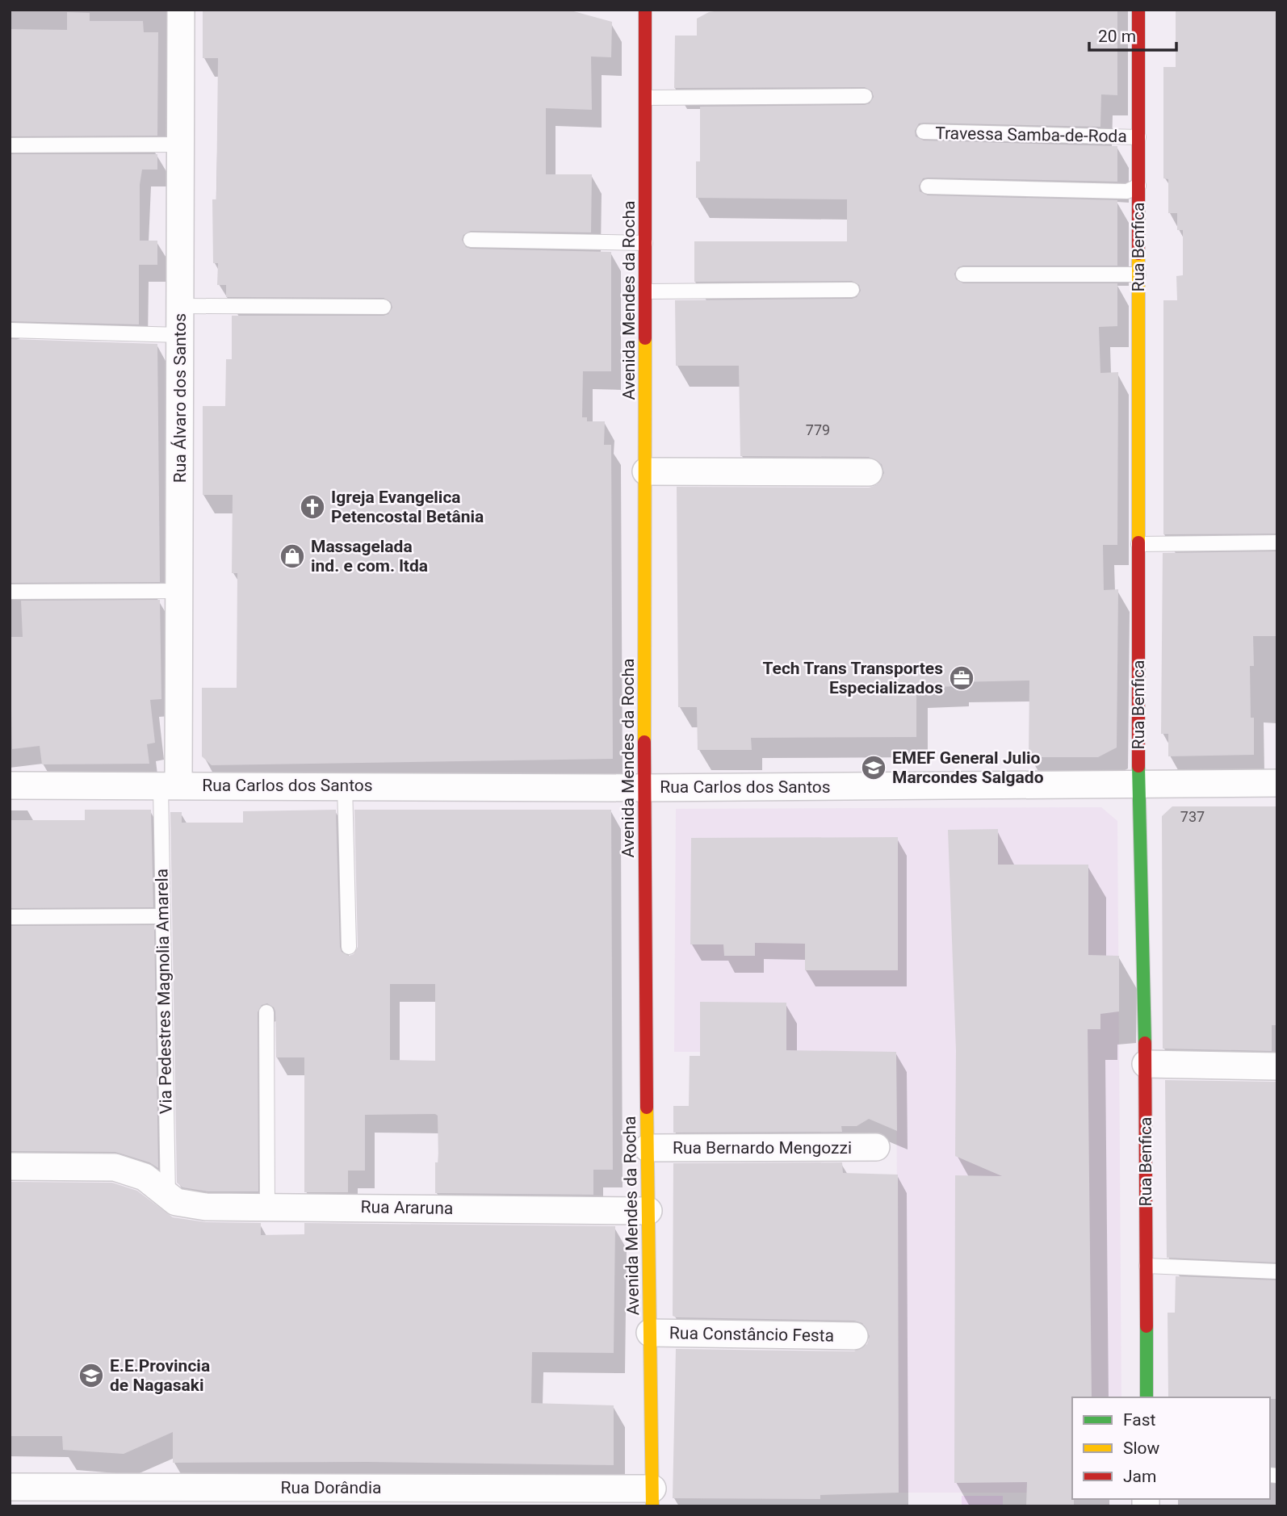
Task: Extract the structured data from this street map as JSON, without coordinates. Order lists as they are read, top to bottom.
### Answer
{
  "streets": {
    "street": [
      "Rua Benfica",
      "Avenida Mendes da Rocha",
      "Rua Álvaro dos Santos",
      "Rua Carlos dos Santos",
      "Rua Bernardo Mengozzi",
      "Rua Araruna",
      "Rua Constâncio Festa",
      "Rua Dorândia"
    ],
    "lane": ["Travessa Samba-de-Roda", "Via Pedestres Magnolia Amarela"]
  },
  "crossings": [
    ["Travessa Samba-de-Roda", "Rua Benfica"],
    ["Rua Benfica", "Rua Carlos dos Santos"],
    ["Avenida Mendes da Rocha", "Rua Carlos dos Santos"],
    ["Avenida Mendes da Rocha", "Rua Bernardo Mengozzi"],
    ["Avenida Mendes da Rocha", "Rua Araruna"],
    ["Avenida Mendes da Rocha", "Rua Constâncio Festa"],
    ["Avenida Mendes da Rocha", "Rua Dorândia"],
    ["Rua Álvaro dos Santos", "Rua Carlos dos Santos"],
    ["Rua Álvaro dos Santos", "Via Pedestres Magnolia Amarela"],
    ["Rua Carlos dos Santos", "Via Pedestres Magnolia Amarela"],
    ["Via Pedestres Magnolia Amarela", "Rua Araruna"]
  ],
  "places": {
    "church": ["Igreja Evangelica Petencostal Betânia"],
    "shop": ["Massagelada ind. e com. ltda"],
    "office": ["Tech Trans Transportes Especializados"],
    "school or university": ["EMEF General Julio Marcondes Salgado", "E.E.Provincia de Nagasaki"]
  },
  "house_numbers": ["779", "737"],
  "legend": ["Fast", "Slow", "Jam"],
  "scale_bar": "20 m"
}
